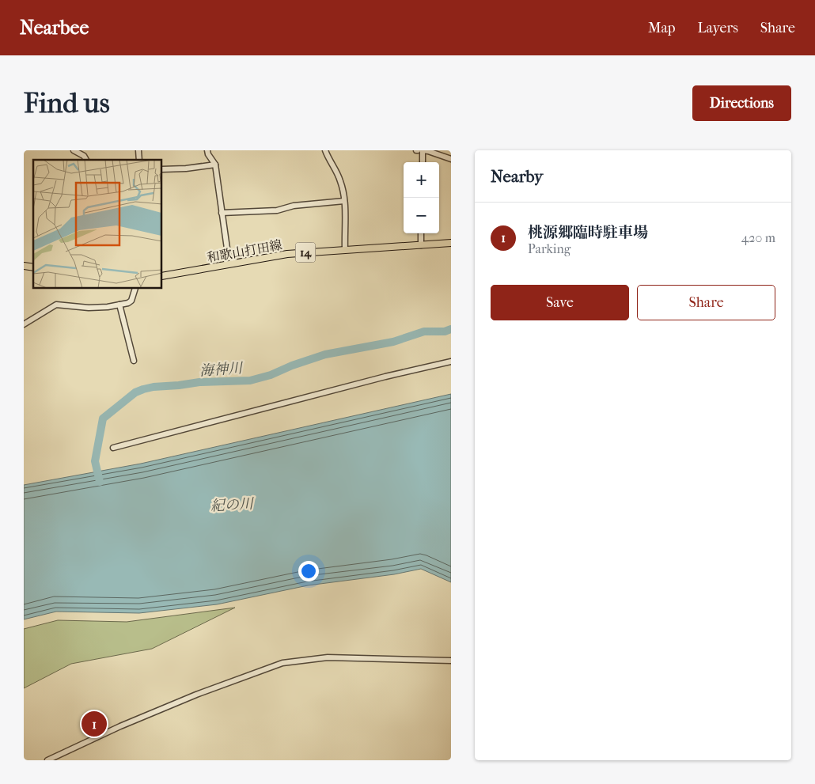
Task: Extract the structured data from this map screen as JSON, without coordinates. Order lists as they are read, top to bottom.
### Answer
{
  "streets": {
    "main road": ["和歌山打田線", "14"]
  },
  "water": ["海神川", "紀の川"],
  "page": {
    "header": "Nearbee",
    "nav": ["Map", "Layers", "Share"],
    "buttons": [
      "Directions",
      ["Save", "Share"]
    ],
    "title": "Find us",
    "heading": "Nearby",
    "map_buttons": ["+", "−"],
    "list": [
      {
        "mark": "1",
        "name": "桃源郷臨時駐車場",
        "note": "Parking",
        "value": "420 m"
      }
    ],
    "pins": "1"
  }
}
